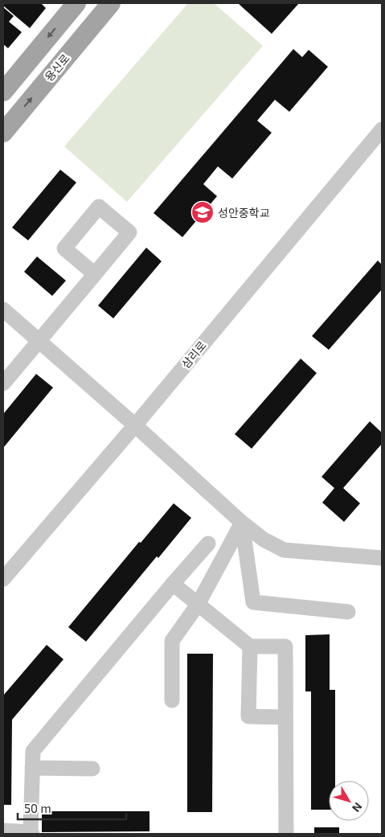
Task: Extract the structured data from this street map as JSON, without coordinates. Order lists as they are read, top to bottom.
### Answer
{
  "streets": {
    "main road": ["용신로"],
    "street": ["삼리로"]
  },
  "places": {
    "school or university": ["성안중학교"]
  },
  "scale_bar": "50 m",
  "north": "bottom right"
}
